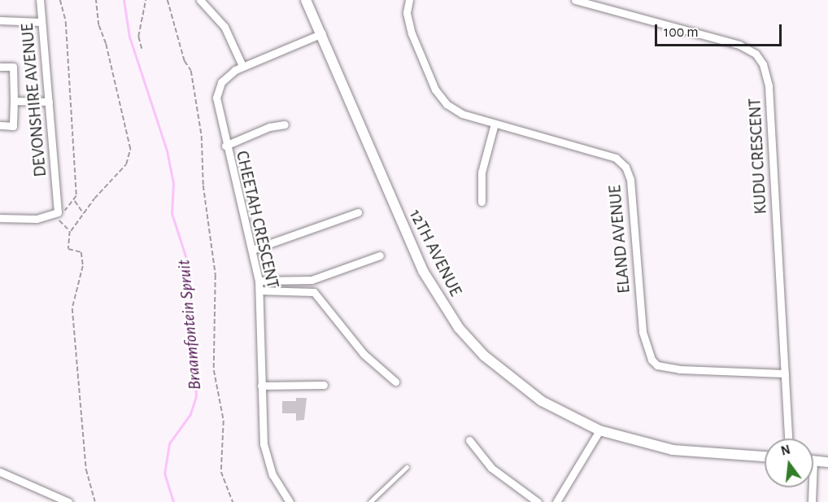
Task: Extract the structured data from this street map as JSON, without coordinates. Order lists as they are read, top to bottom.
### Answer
{
  "streets": {
    "street": [
      "DEVONSHIRE AVENUE",
      "KUDU CRESCENT",
      "CHEETAH CRESCENT",
      "ELAND AVENUE",
      "12TH AVENUE"
    ]
  },
  "crossings": [
    ["KUDU CRESCENT", "ELAND AVENUE"],
    ["CHEETAH CRESCENT", "12TH AVENUE"]
  ],
  "water": ["Braamfontein Spruit"],
  "scale_bar": "100 m",
  "north": "top"
}
